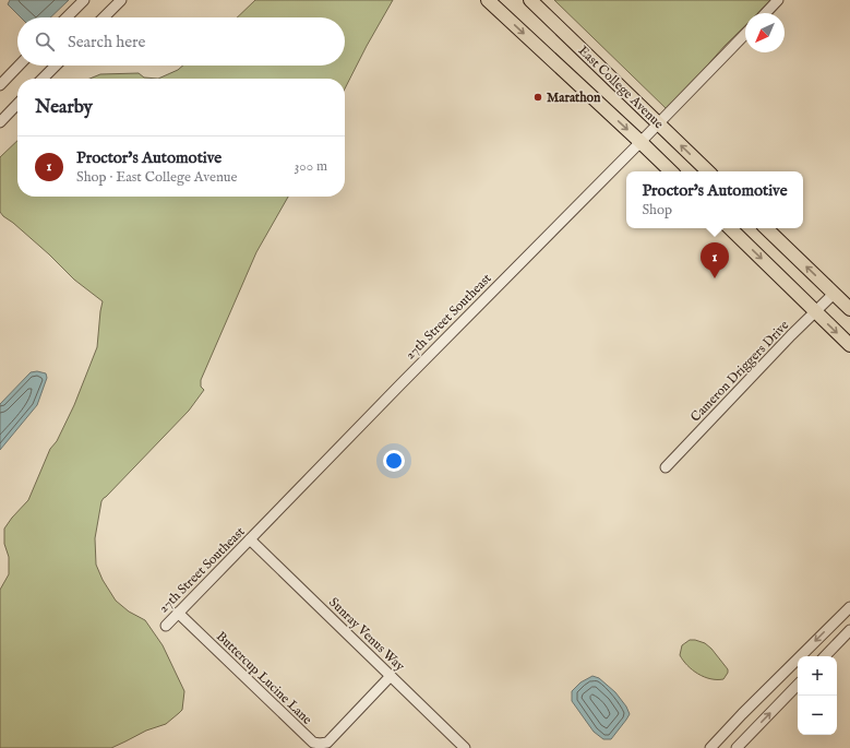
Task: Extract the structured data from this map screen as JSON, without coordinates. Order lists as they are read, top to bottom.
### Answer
{
  "streets": {
    "main road": ["East College Avenue"],
    "street": [
      "27th Street Southeast",
      "Cameron Driggers Drive",
      "Sunray Venus Way",
      "Buttercup Lucine Lane"
    ]
  },
  "crossings": [
    ["East College Avenue", "27th Street Southeast"],
    ["27th Street Southeast", "Sunray Venus Way"],
    ["27th Street Southeast", "Buttercup Lucine Lane"],
    ["Sunray Venus Way", "Buttercup Lucine Lane"]
  ],
  "places": ["Marathon"],
  "north": "bottom left",
  "page": {
    "search": "Search here",
    "heading": "Nearby",
    "list": [
      {
        "mark": "1",
        "name": "Proctor's Automotive",
        "note": "Shop · East College Avenue",
        "value": "300 m"
      }
    ],
    "popup": ["Proctor's Automotive", "Shop"],
    "pins": "1",
    "map_buttons": ["+", "−"]
  }
}
